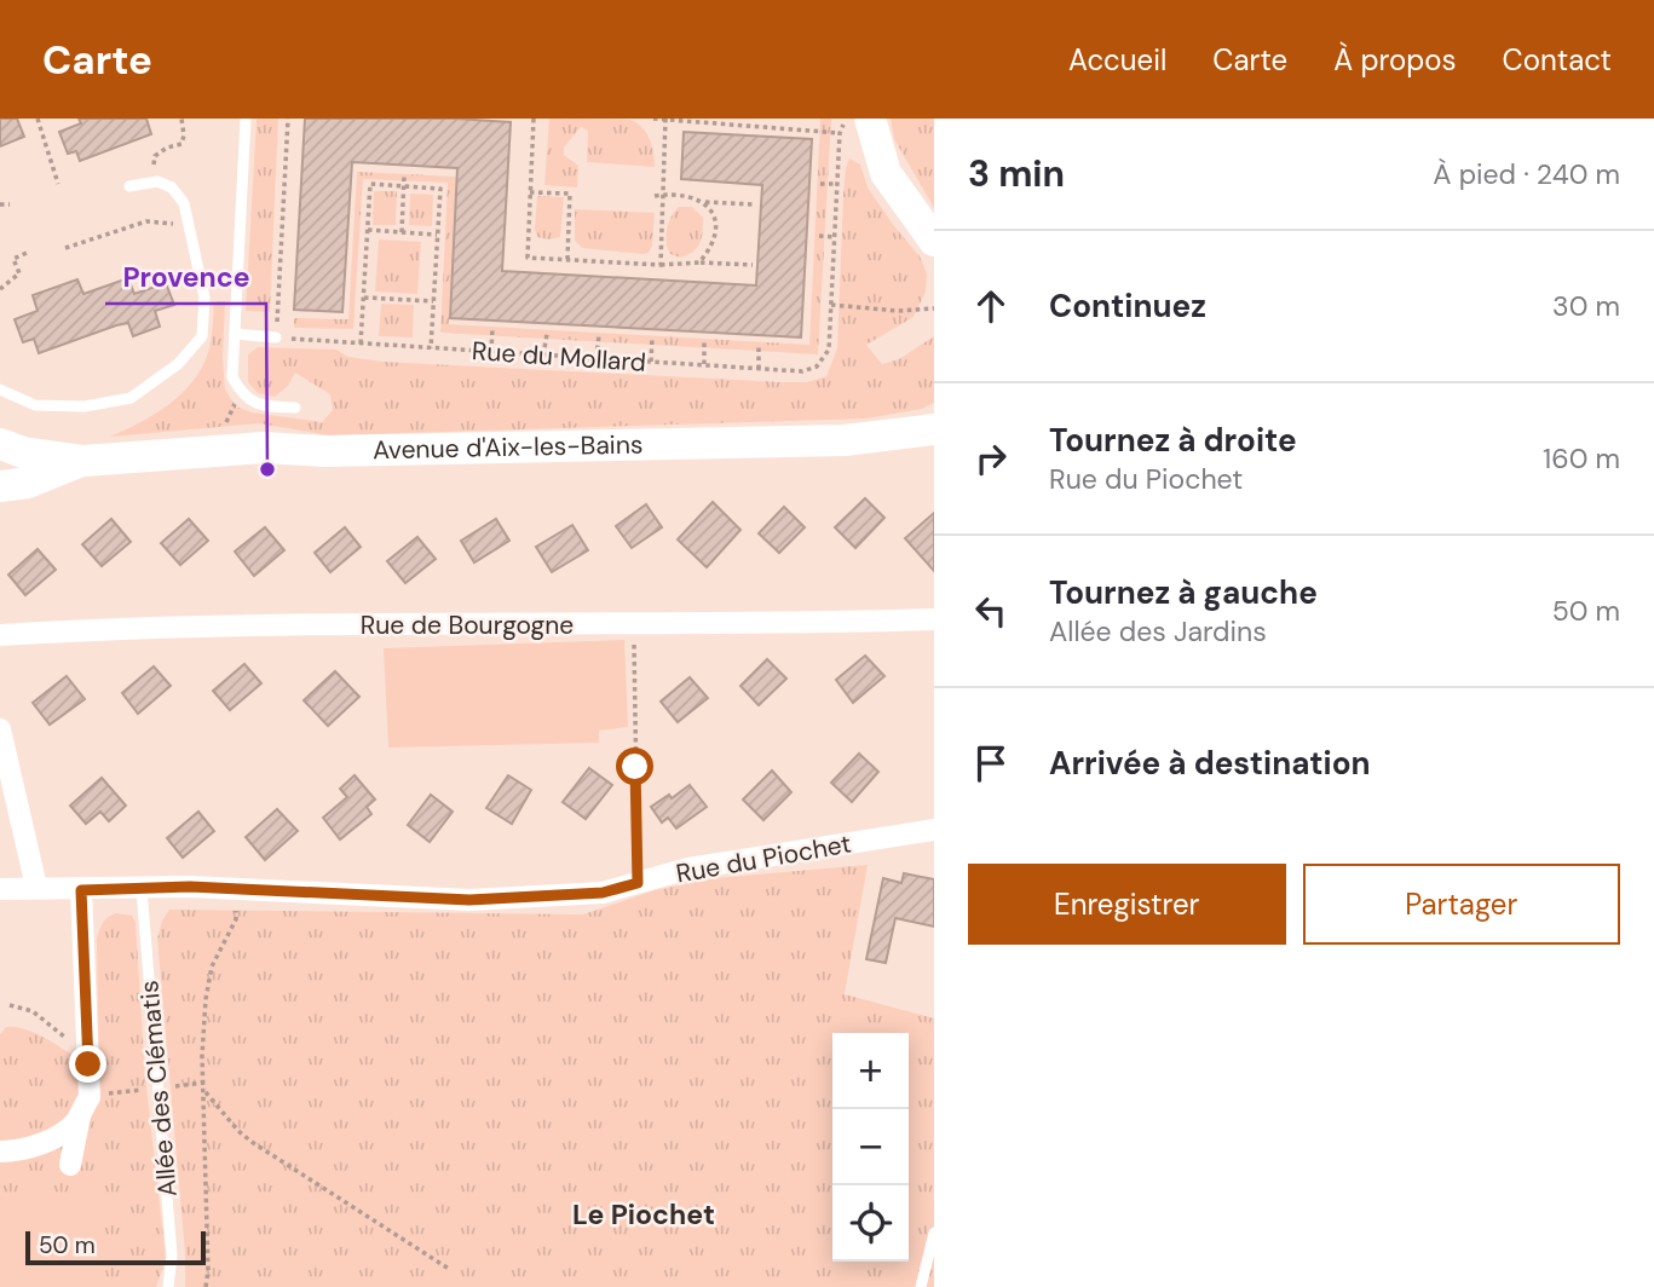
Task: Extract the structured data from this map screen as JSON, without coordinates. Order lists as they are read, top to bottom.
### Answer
{
  "streets": {
    "main road": ["Avenue d'Aix-les-Bains"],
    "street": ["Rue de Bourgogne", "Rue du Piochet"],
    "lane": ["Allée des Clématis"],
    "path": ["Rue du Mollard"]
  },
  "crossings": [
    ["Rue du Piochet", "Allée des Clématis"]
  ],
  "districts": ["Le Piochet"],
  "places": ["Provence"],
  "scale_bar": "50 m",
  "page": {
    "header": "Carte",
    "nav": [
      "Accueil",
      "Carte",
      "À propos",
      "Contact"
    ],
    "heading": ["3 min", "À pied · 240 m"],
    "list": [
      ["Continuez", "30 m"],
      ["Tournez à droite", "Rue du Piochet", "160 m"],
      ["Tournez à gauche", "Allée des Jardins", "50 m"],
      "Arrivée à destination"
    ],
    "buttons": ["Enregistrer", "Partager"],
    "map_buttons": ["+", "−"],
    "scale": "50 m"
  }
}
